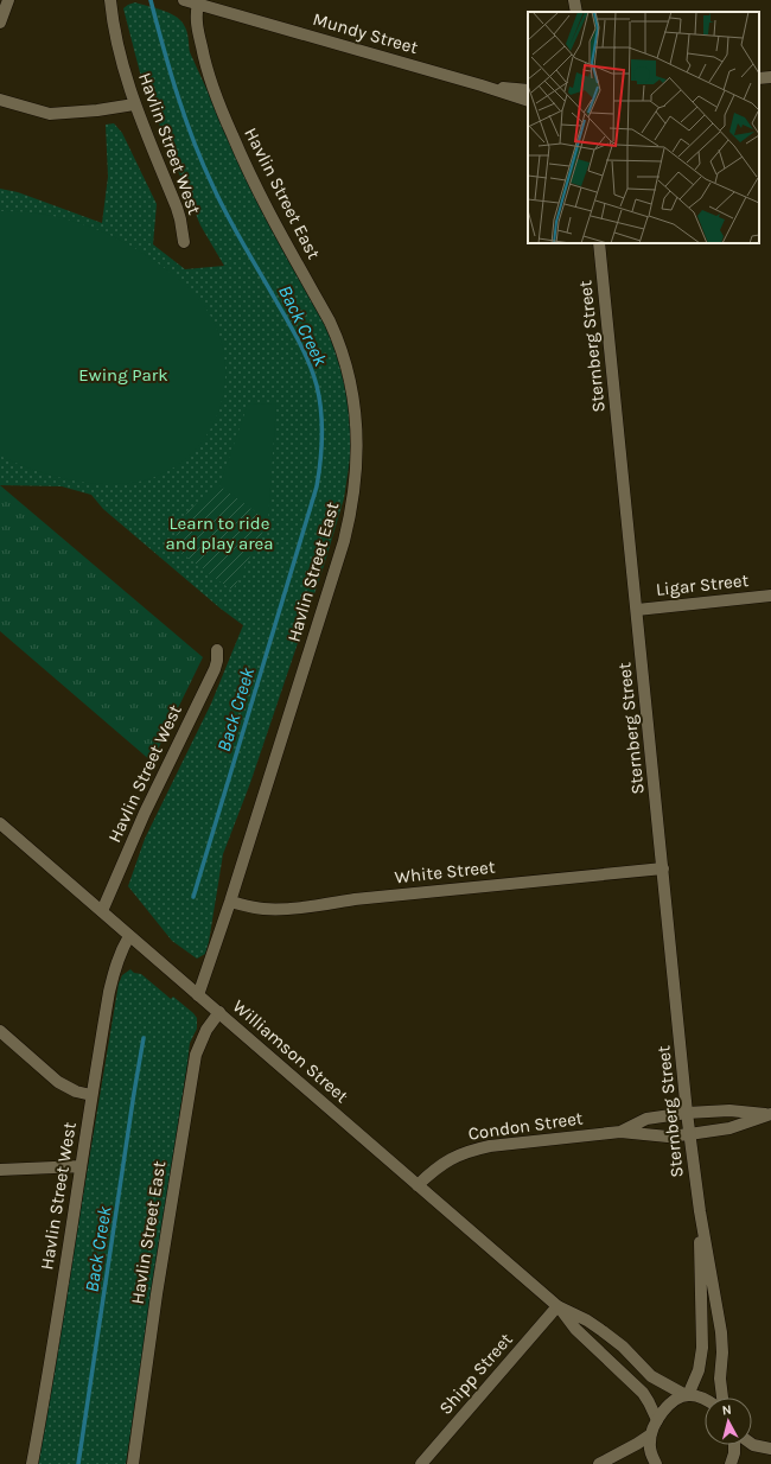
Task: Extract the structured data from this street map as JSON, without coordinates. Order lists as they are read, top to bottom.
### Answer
{
  "streets": {
    "street": [
      "Mundy Street",
      "Havlin Street West",
      "Havlin Street East",
      "Sternberg Street",
      "Ligar Street",
      "White Street",
      "Williamson Street",
      "Condon Street",
      "Shipp Street"
    ]
  },
  "crossings": [
    ["Mundy Street", "Havlin Street East"],
    ["Havlin Street West", "Williamson Street"],
    ["Havlin Street East", "White Street"],
    ["Havlin Street East", "Williamson Street"],
    ["Sternberg Street", "Ligar Street"],
    ["Sternberg Street", "White Street"],
    ["Sternberg Street", "Williamson Street"],
    ["Sternberg Street", "Condon Street"],
    ["Williamson Street", "Condon Street"],
    ["Williamson Street", "Shipp Street"]
  ],
  "water": ["Back Creek"],
  "parks": ["Ewing Park", "Learn to ride and play area"],
  "north": "top"
}
